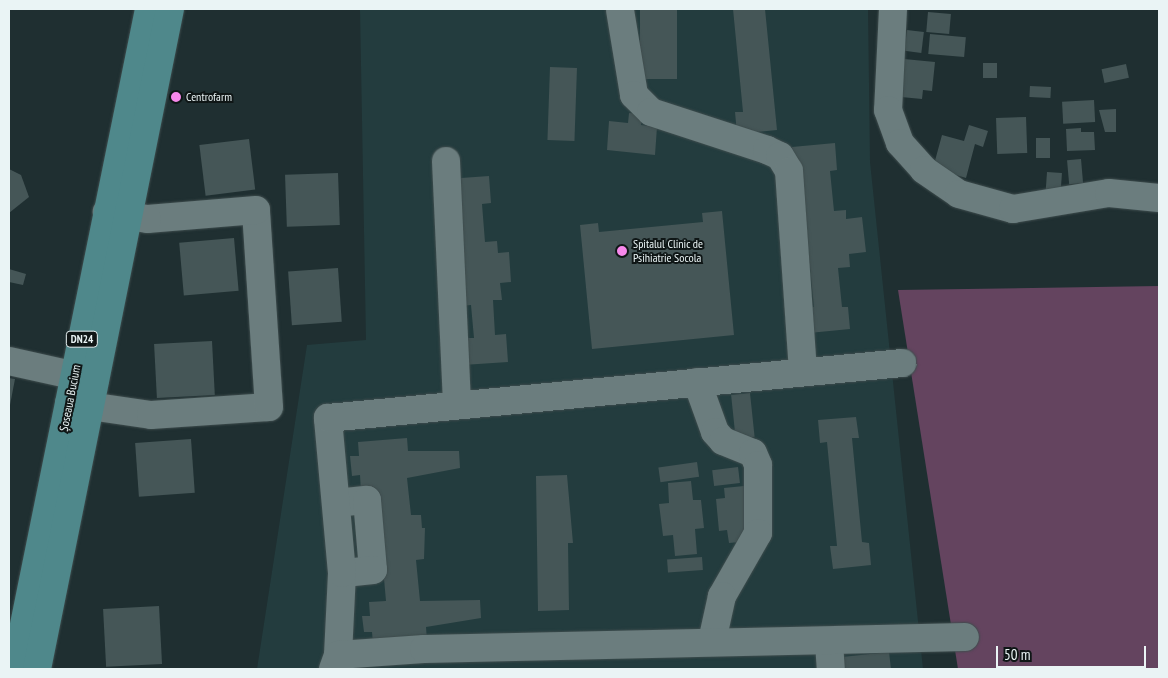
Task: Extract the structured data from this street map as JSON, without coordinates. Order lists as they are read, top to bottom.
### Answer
{
  "streets": {
    "main road": ["DN24", "Șoseaua Bucium"]
  },
  "places": ["Centrofarm", "Spitalul Clinic de Psihiatrie Socola"],
  "scale_bar": "50 m"
}
